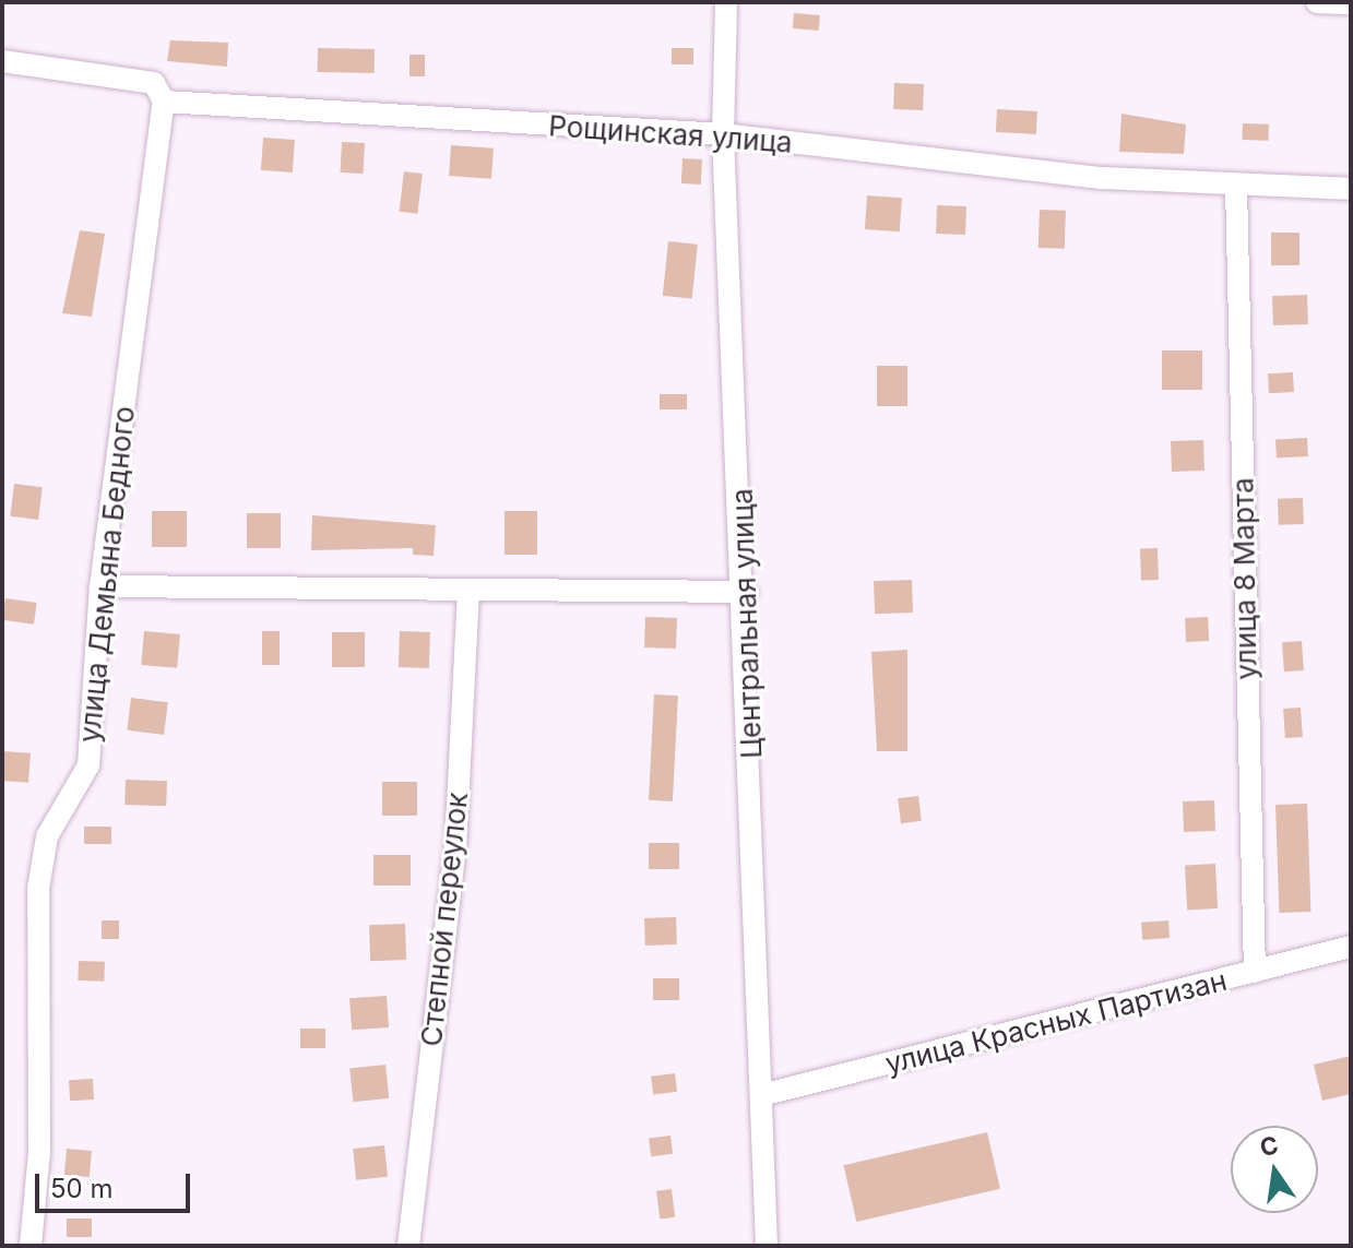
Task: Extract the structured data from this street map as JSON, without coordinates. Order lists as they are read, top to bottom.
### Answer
{
  "streets": {
    "street": [
      "Рощинская улица",
      "улица Демьяна Бедного",
      "улица 8 Марта",
      "Центральная улица",
      "Степной переулок",
      "улица Красных Партизан"
    ]
  },
  "crossings": [
    ["Рощинская улица", "улица Демьяна Бедного"],
    ["Рощинская улица", "улица 8 Марта"],
    ["Рощинская улица", "Центральная улица"],
    ["улица 8 Марта", "улица Красных Партизан"],
    ["Центральная улица", "улица Красных Партизан"]
  ],
  "scale_bar": "50 m",
  "north": "top"
}
